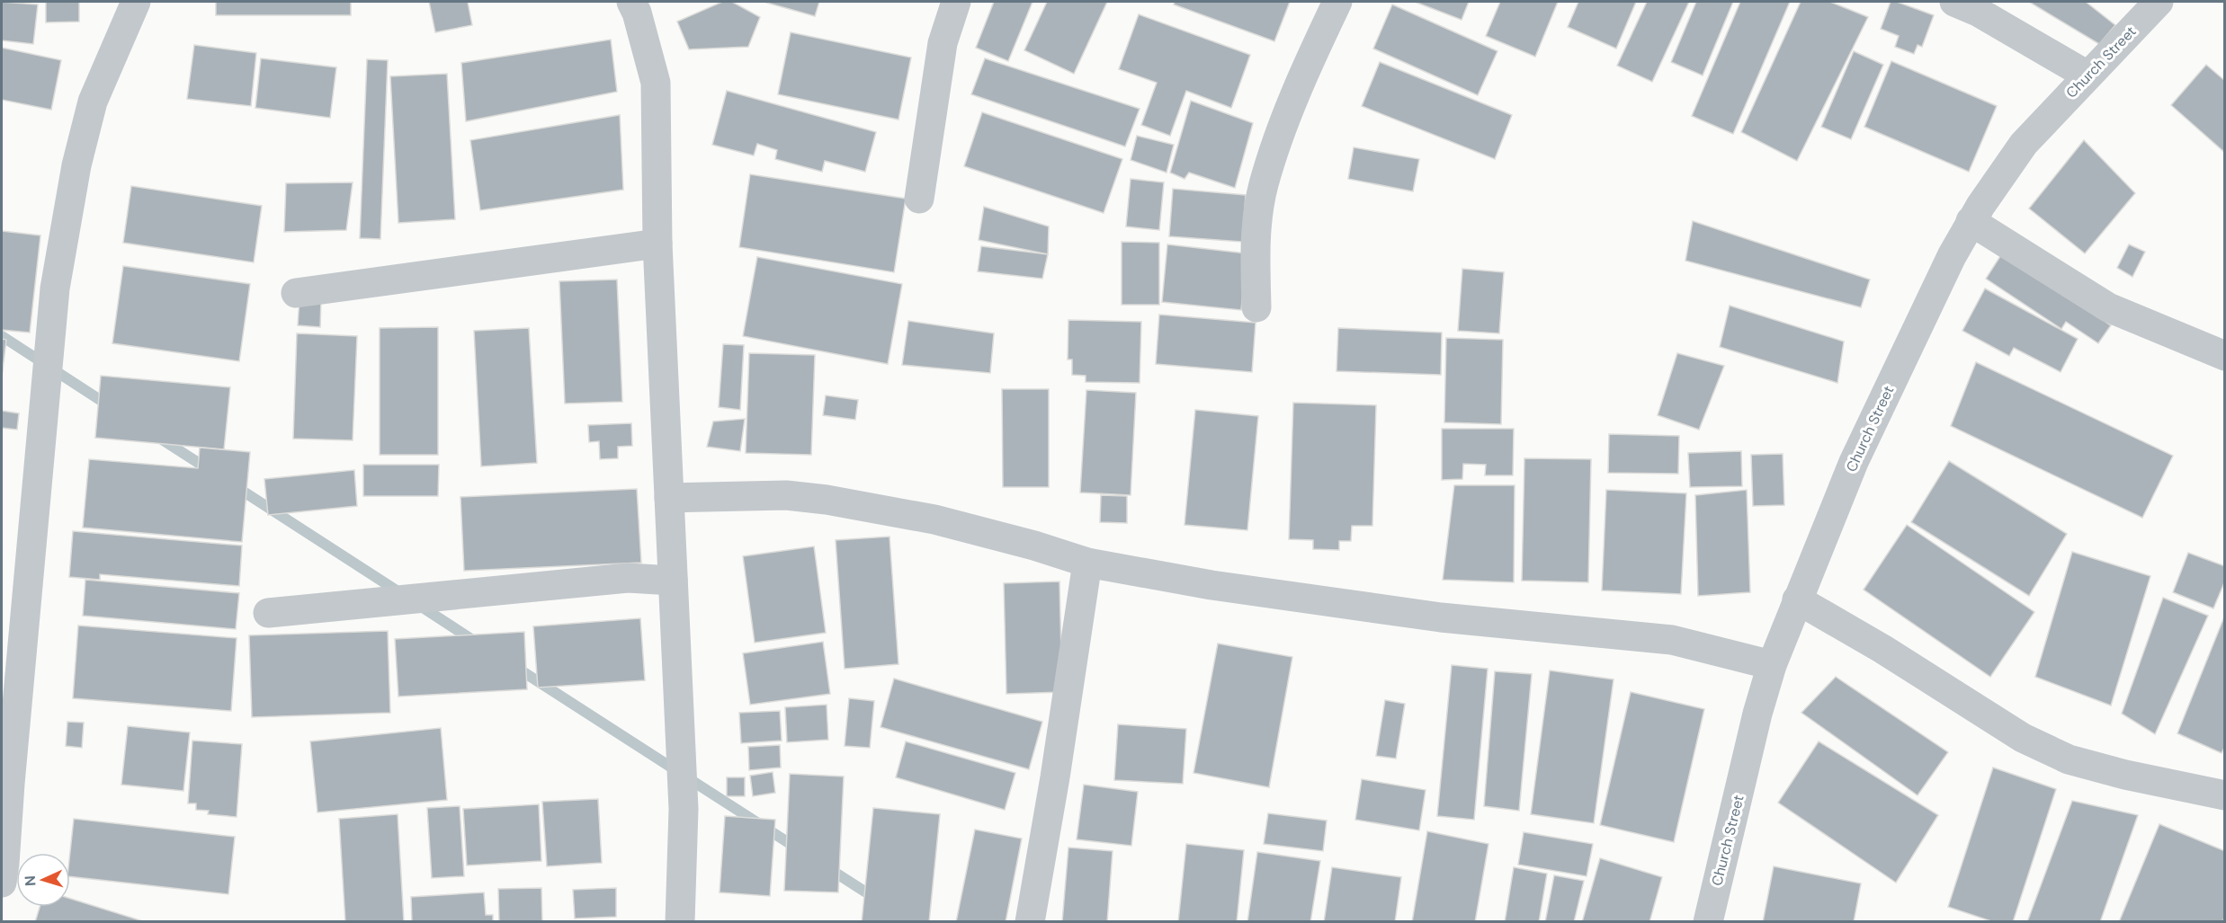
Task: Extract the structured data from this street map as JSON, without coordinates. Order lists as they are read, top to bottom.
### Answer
{
  "streets": {
    "street": ["Church Street"]
  },
  "north": "left"
}
